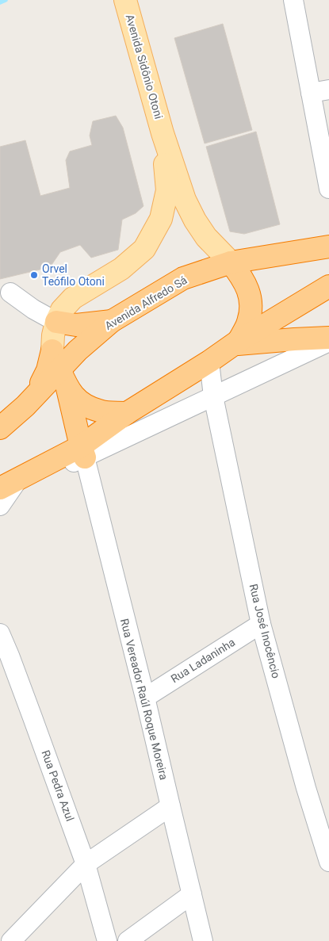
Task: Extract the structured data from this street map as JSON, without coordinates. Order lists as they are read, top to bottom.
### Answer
{
  "streets": {
    "highway": ["Avenida Alfredo Sá"],
    "main road": ["Avenida Sidônio Otoni"],
    "street": [
      "Rua José Inocêncio",
      "Rua Ladaninha",
      "Rua Vereador Raúl Roque Moreira",
      "Rua Pedra Azul"
    ]
  },
  "crossings": [
    ["Rua José Inocêncio", "Rua Ladaninha"],
    ["Rua Ladaninha", "Rua Vereador Raúl Roque Moreira"]
  ],
  "places": ["Orvel Teófilo Otoni"]
}
